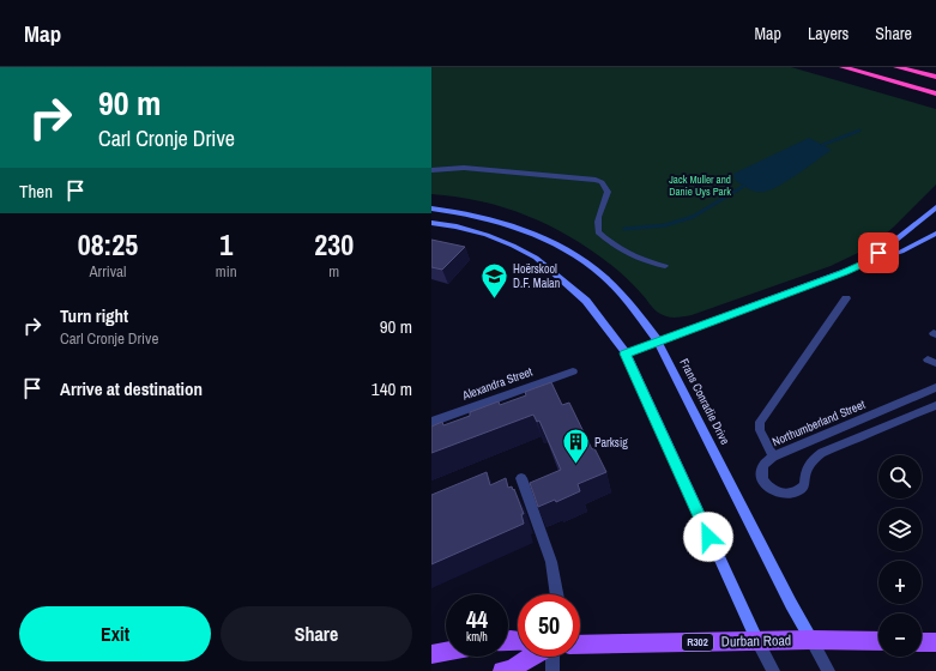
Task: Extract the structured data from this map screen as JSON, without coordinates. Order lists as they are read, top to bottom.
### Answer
{
  "streets": {
    "main road": ["Frans Conradie Drive", "Durban Road", "R302"],
    "street": ["Alexandra Street", "Northumberland Street"]
  },
  "crossings": [
    ["Frans Conradie Drive", "Durban Road"]
  ],
  "parks": ["Jack Muller and Danie Uys Park"],
  "places": {
    "school or university": ["Hoërskool D.F. Malan"],
    "building": ["Parksig"]
  },
  "page": {
    "header": "Map",
    "nav": ["Map", "Layers", "Share"],
    "turn": ["90 m", "Carl Cronje Drive"],
    "then": "Then",
    "eta": [
      "08:25",
      "Arrival",
      "1",
      "min",
      "230",
      "m"
    ],
    "list": [
      {
        "name": "Turn right",
        "note": "Carl Cronje Drive",
        "value": "90 m"
      },
      {
        "name": "Arrive at destination",
        "value": "140 m"
      }
    ],
    "map_buttons": ["+", "−"],
    "speed": "44 km/h",
    "limit": "50",
    "buttons": ["Exit", "Share"]
  }
}
